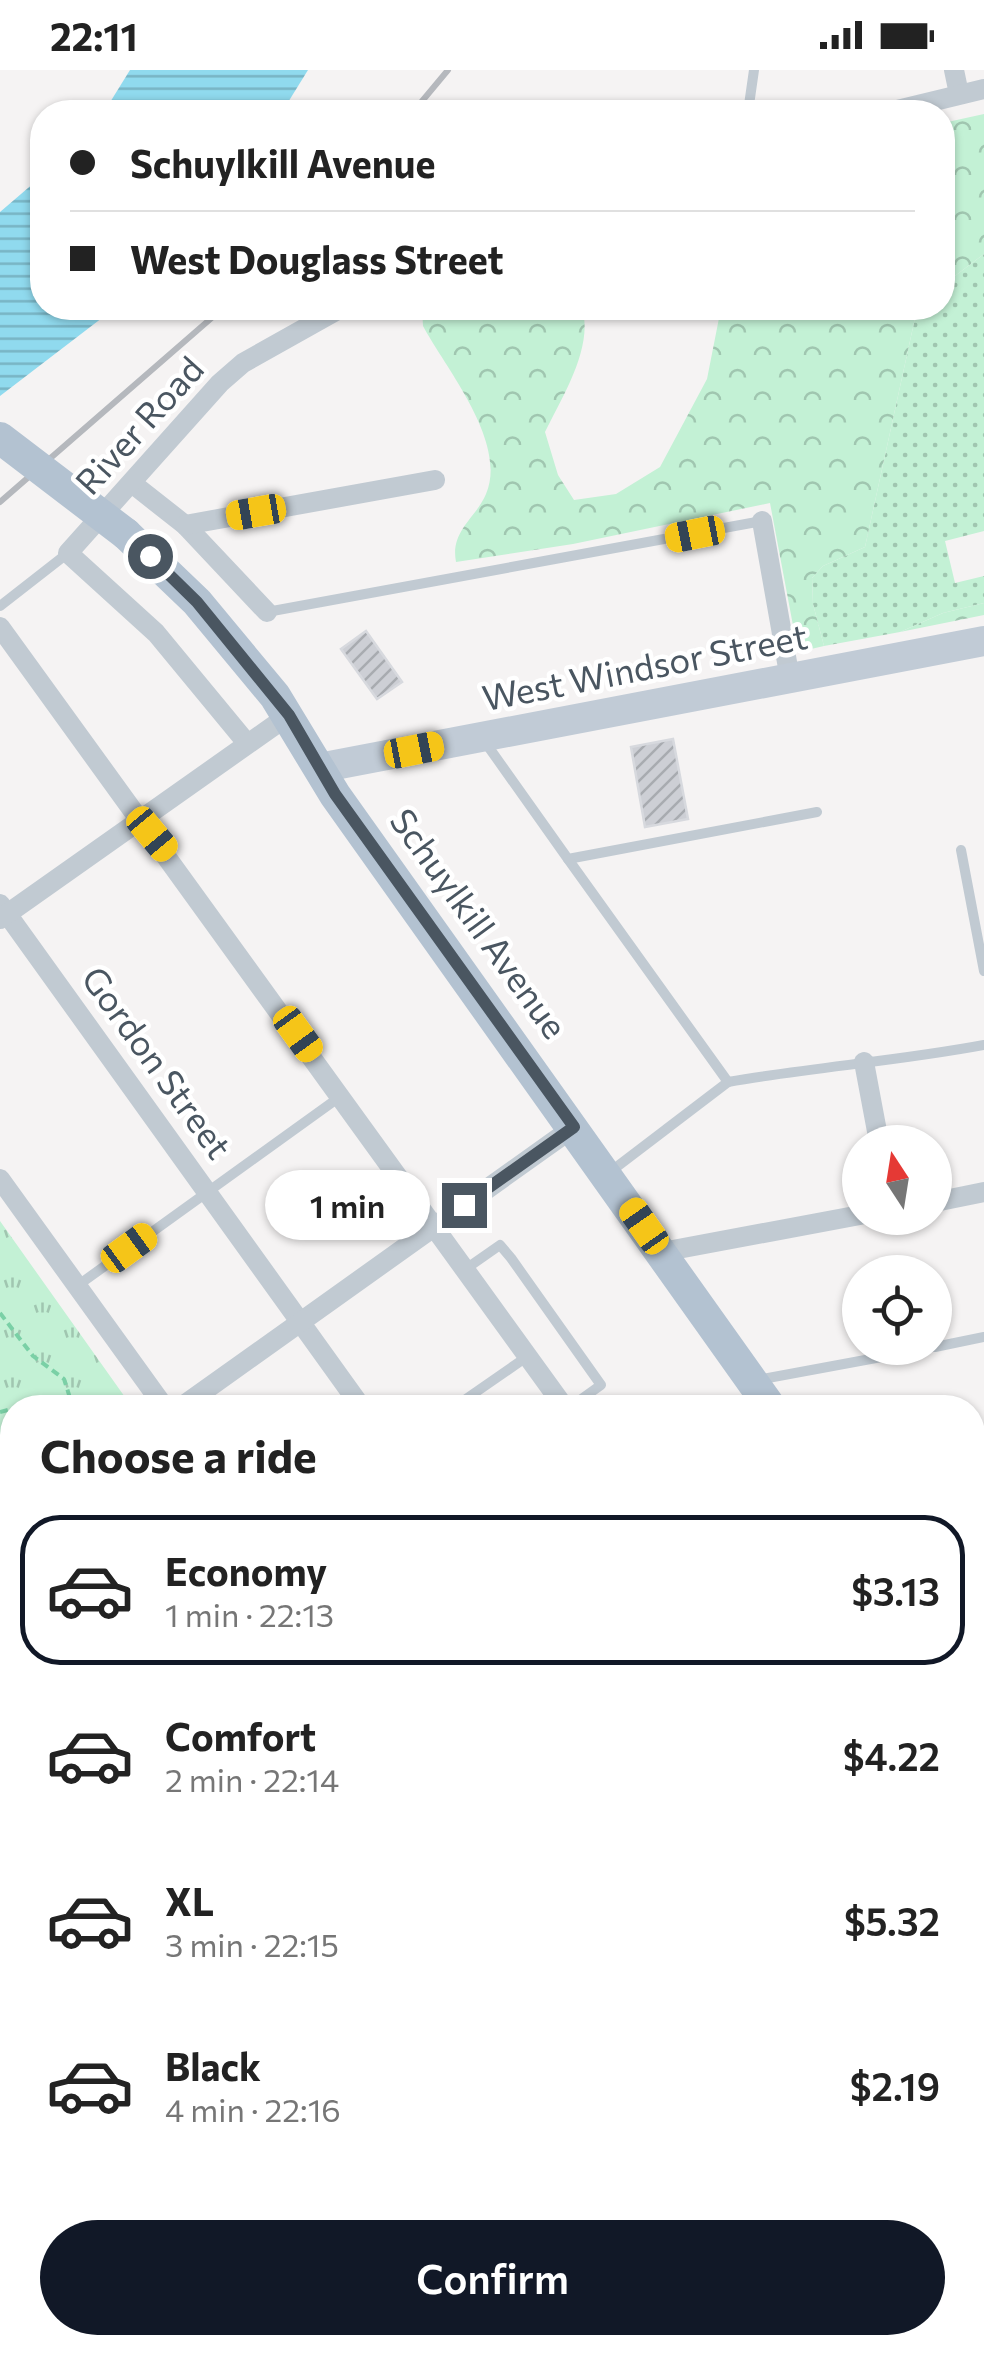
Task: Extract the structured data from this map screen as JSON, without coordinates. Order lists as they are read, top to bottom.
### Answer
{
  "streets": {
    "main road": ["West Windsor Street", "Schuylkill Avenue"],
    "street": ["River Road", "Gordon Street"]
  },
  "crossings": [
    ["River Road", "Schuylkill Avenue"],
    ["West Windsor Street", "Schuylkill Avenue"]
  ],
  "north": "top",
  "page": {
    "status": "22:11",
    "banner": ["Schuylkill Avenue", "West Douglass Street"],
    "bubble": "1 min",
    "heading": "Choose a ride",
    "list": [
      {
        "name": "Economy",
        "note": "1 min · 22:13",
        "value": "$3.13"
      },
      {
        "name": "Comfort",
        "note": "2 min · 22:14",
        "value": "$4.22"
      },
      {
        "name": "XL",
        "note": "3 min · 22:15",
        "value": "$5.32"
      },
      {
        "name": "Black",
        "note": "4 min · 22:16",
        "value": "$2.19"
      }
    ],
    "buttons": "Confirm"
  }
}
